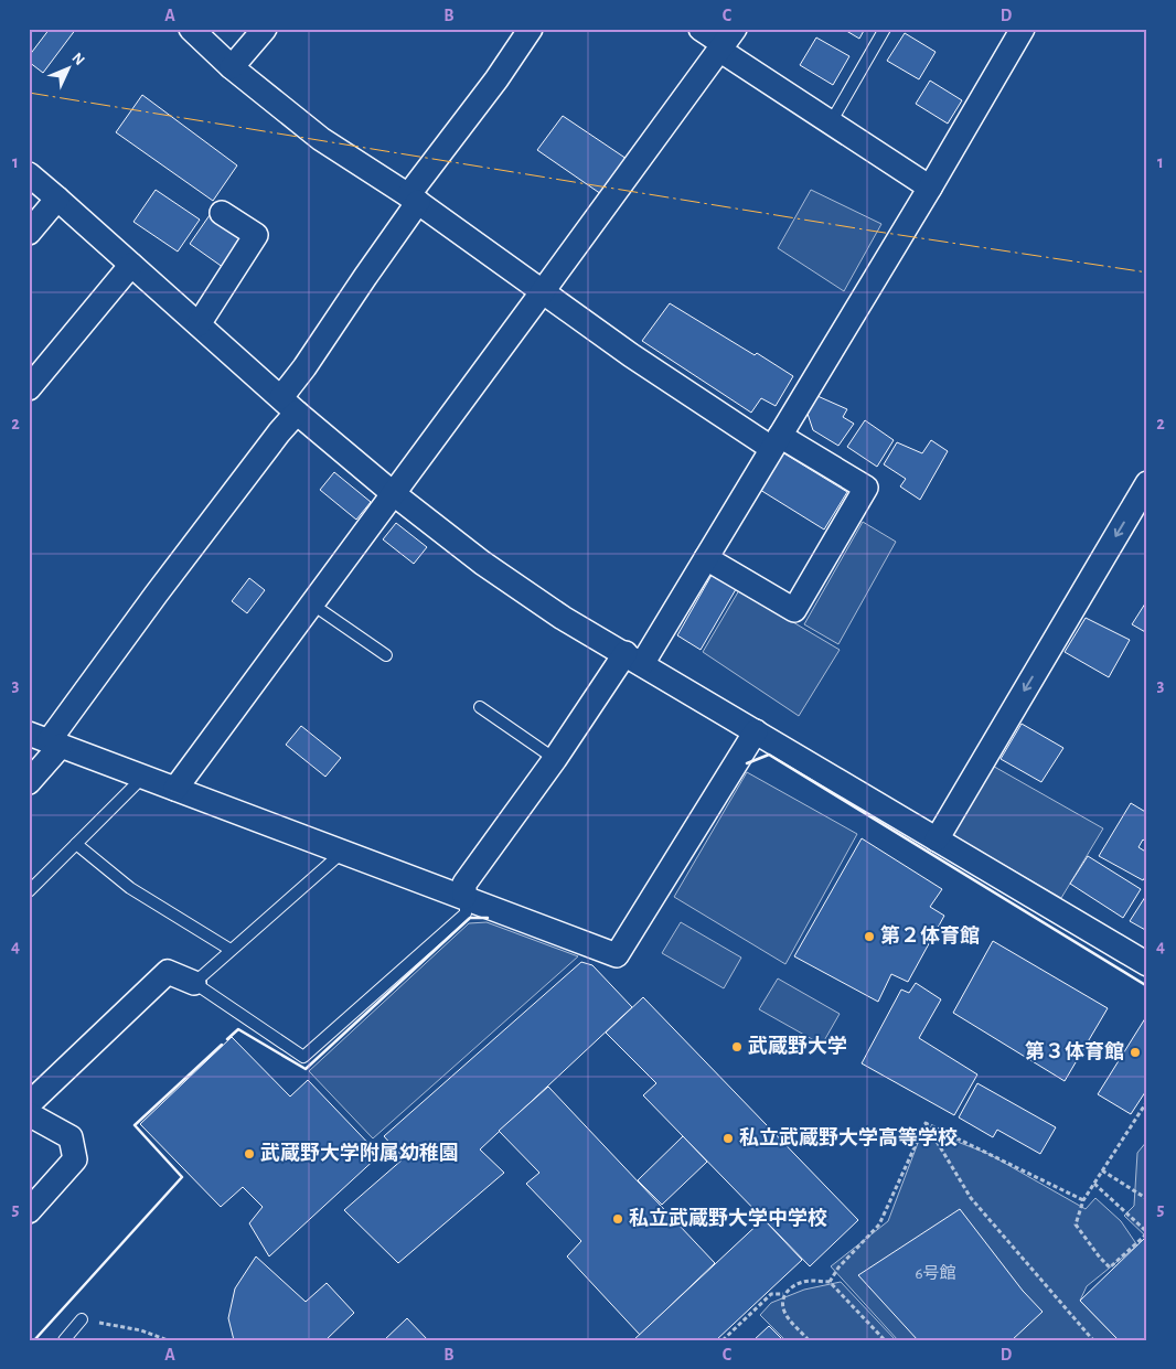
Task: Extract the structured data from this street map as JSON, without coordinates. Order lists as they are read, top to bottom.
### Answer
{
  "places": [
    "第２体育館",
    "武蔵野大学",
    "第３体育館",
    "私立武蔵野大学高等学校",
    "武蔵野大学附属幼稚園",
    "私立武蔵野大学中学校"
  ],
  "house_numbers": ["6号館"],
  "north": "top right",
  "grid": {
    "columns": [
      "A",
      "B",
      "C",
      "D"
    ],
    "rows": [
      "1",
      "2",
      "3",
      "4",
      "5"
    ]
  }
}
